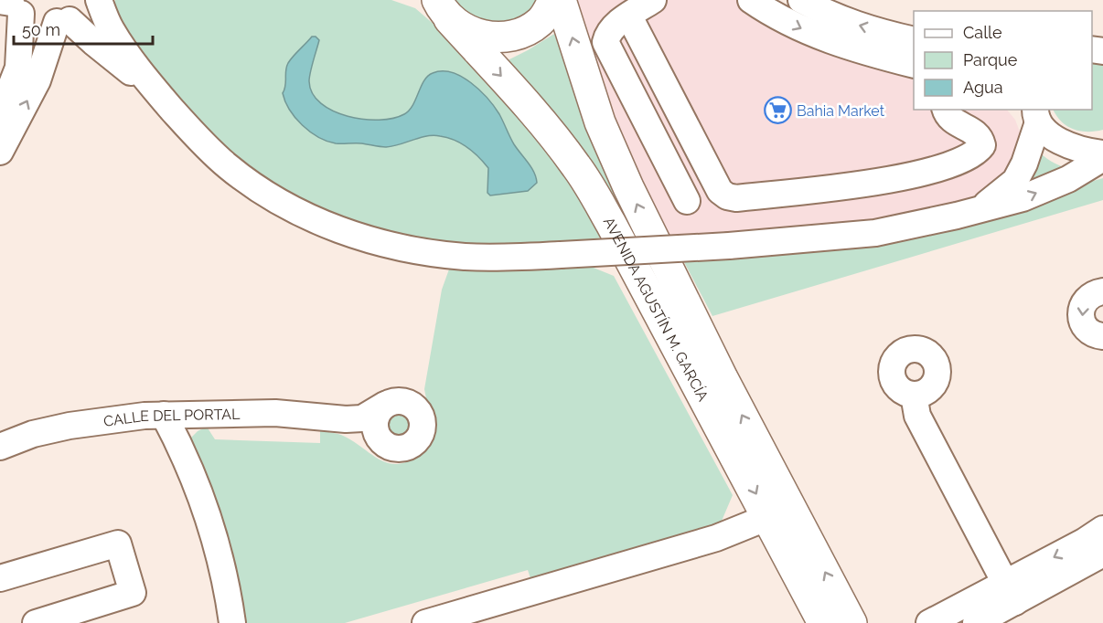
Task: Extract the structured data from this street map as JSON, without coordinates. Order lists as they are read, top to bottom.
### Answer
{
  "streets": {
    "main road": ["AVENIDA AGUSTÍN M. GARCÍA"],
    "street": ["CALLE DEL PORTAL"]
  },
  "places": {
    "supermarket": ["Bahia Market"]
  },
  "legend": ["Calle", "Parque", "Agua"],
  "scale_bar": "50 m"
}
